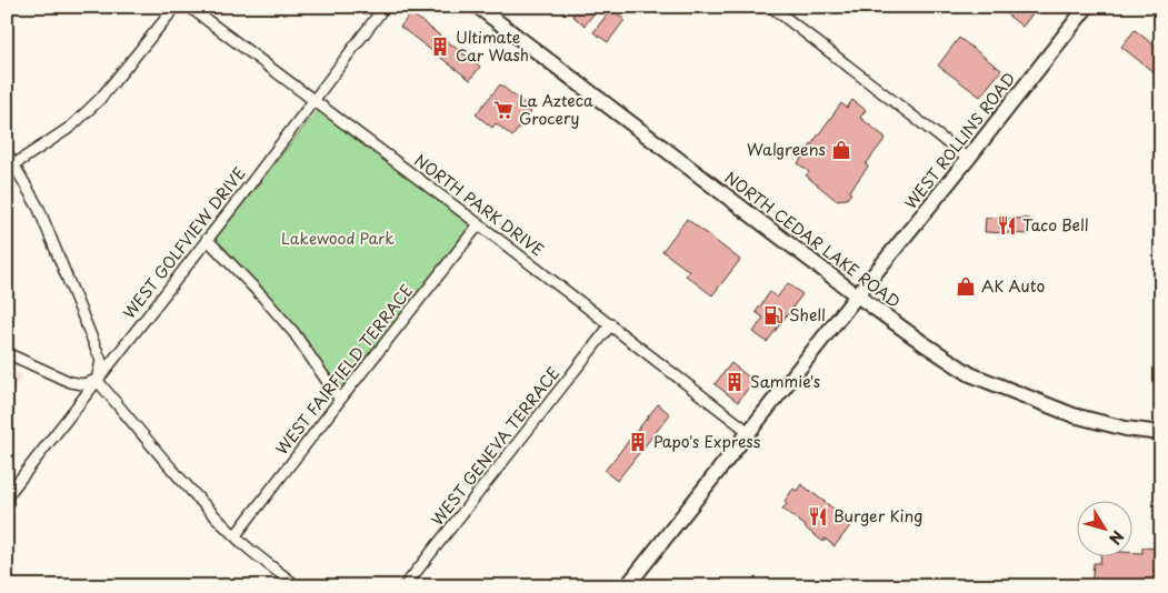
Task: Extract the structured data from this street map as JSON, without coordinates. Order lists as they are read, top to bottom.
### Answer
{
  "streets": {
    "main road": ["WEST ROLLINS ROAD", "NORTH CEDAR LAKE ROAD"],
    "street": [
      "NORTH PARK DRIVE",
      "WEST GOLFVIEW DRIVE",
      "WEST FAIRFIELD TERRACE",
      "WEST GENEVA TERRACE"
    ]
  },
  "crossings": [
    ["WEST ROLLINS ROAD", "NORTH PARK DRIVE"],
    ["WEST ROLLINS ROAD", "NORTH CEDAR LAKE ROAD"],
    ["NORTH PARK DRIVE", "WEST GOLFVIEW DRIVE"],
    ["NORTH PARK DRIVE", "WEST FAIRFIELD TERRACE"],
    ["NORTH PARK DRIVE", "WEST GENEVA TERRACE"]
  ],
  "parks": ["Lakewood Park"],
  "places": {
    "building": ["Ultimate Car Wash", "Sammie's", "Papo's Express"],
    "supermarket": ["La Azteca Grocery"],
    "shop": ["Walgreens", "AK Auto"],
    "restaurant": ["Taco Bell", "Burger King"],
    "fuel station": ["Shell"]
  },
  "north": "bottom right"
}
